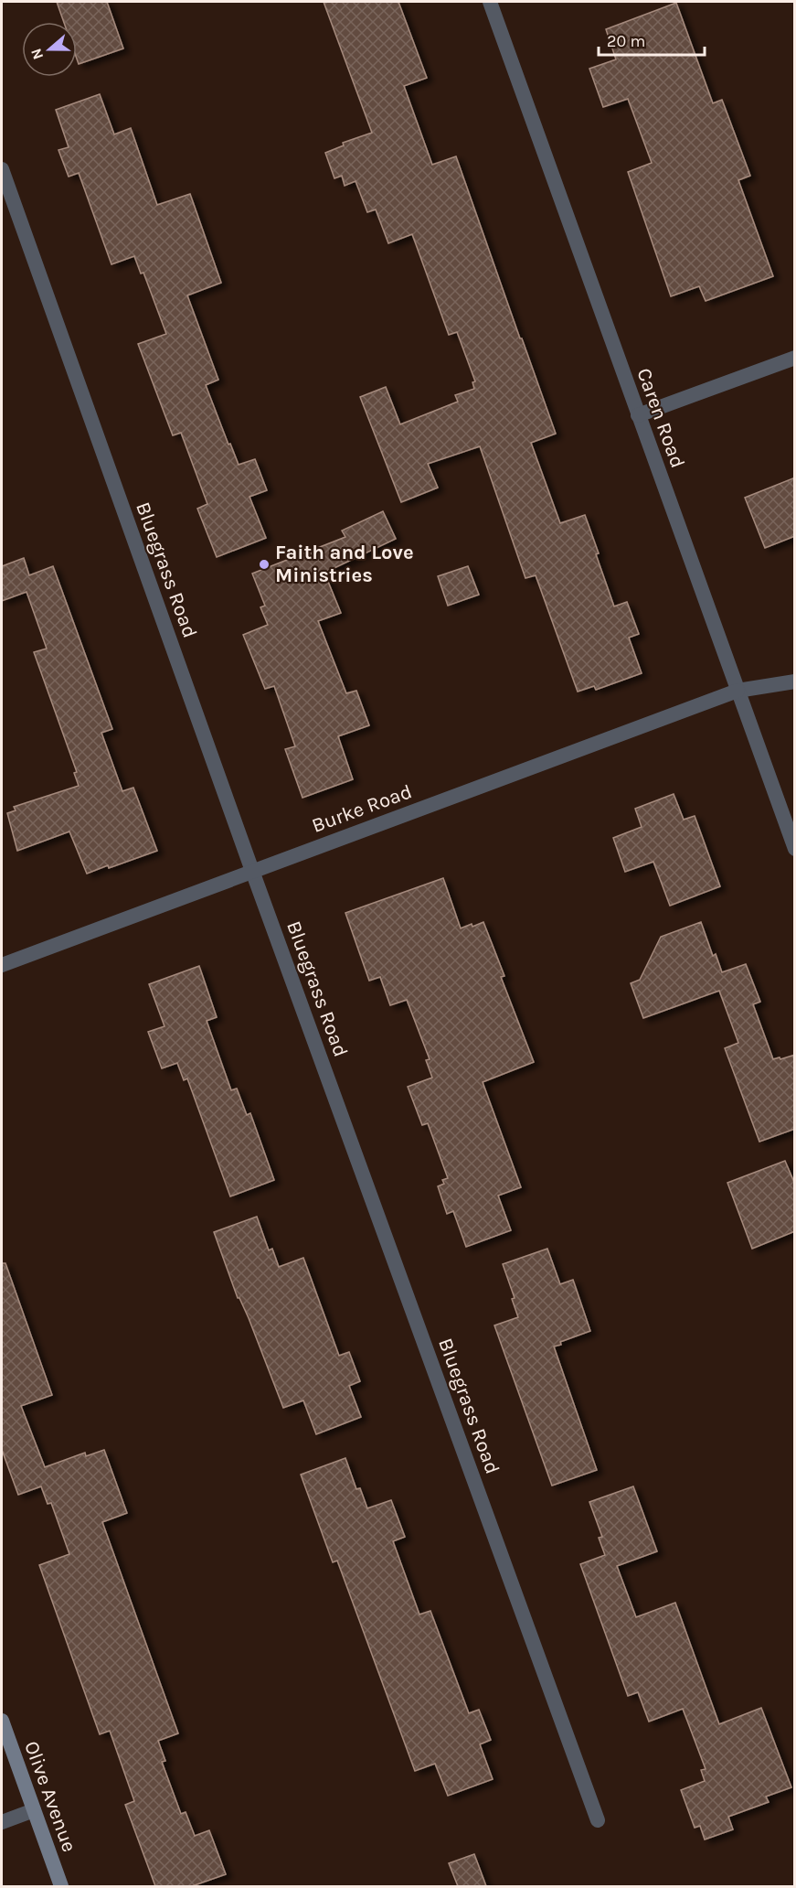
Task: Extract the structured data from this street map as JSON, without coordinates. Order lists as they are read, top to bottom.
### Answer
{
  "streets": {
    "main road": ["Olive Avenue"],
    "street": ["Caren Road", "Bluegrass Road", "Burke Road"]
  },
  "crossings": [
    ["Caren Road", "Burke Road"],
    ["Bluegrass Road", "Burke Road"]
  ],
  "places": ["Faith and Love Ministries"],
  "scale_bar": "20 m",
  "north": "left"
}
